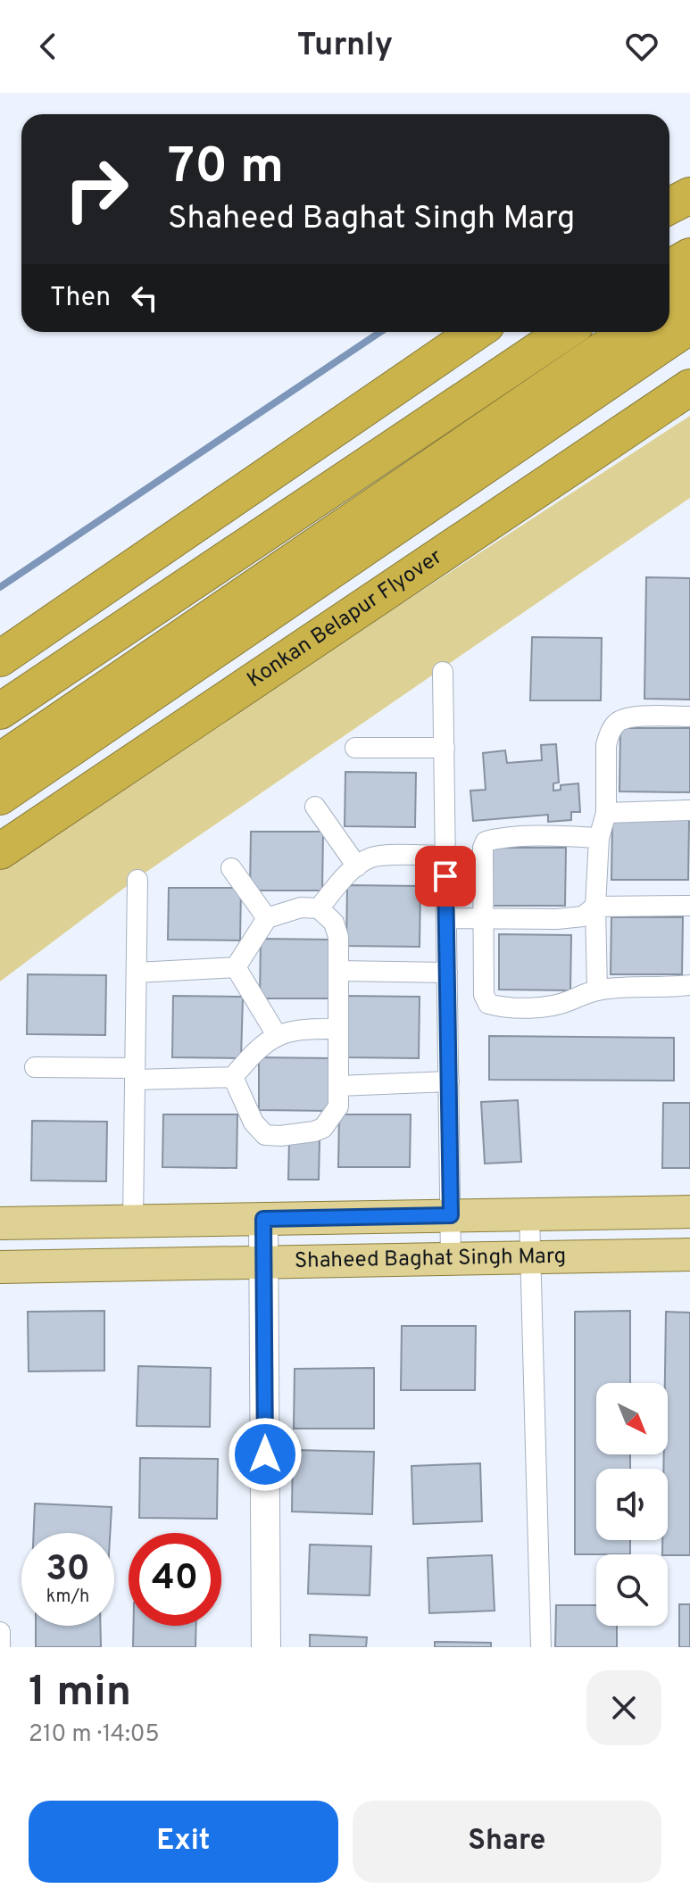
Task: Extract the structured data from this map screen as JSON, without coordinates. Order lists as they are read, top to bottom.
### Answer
{
  "streets": {
    "highway": ["Konkan Belapur Flyover"],
    "main road": ["Shaheed Baghat Singh Marg"]
  },
  "north": "bottom right",
  "page": {
    "header": "Turnly",
    "turn": ["70 m", "Shaheed Baghat Singh Marg"],
    "then": "Then",
    "speed": "30 km/h",
    "limit": "40",
    "heading": ["1 min", "210 m · 14:05"],
    "buttons": ["Exit", "Share"]
  }
}
